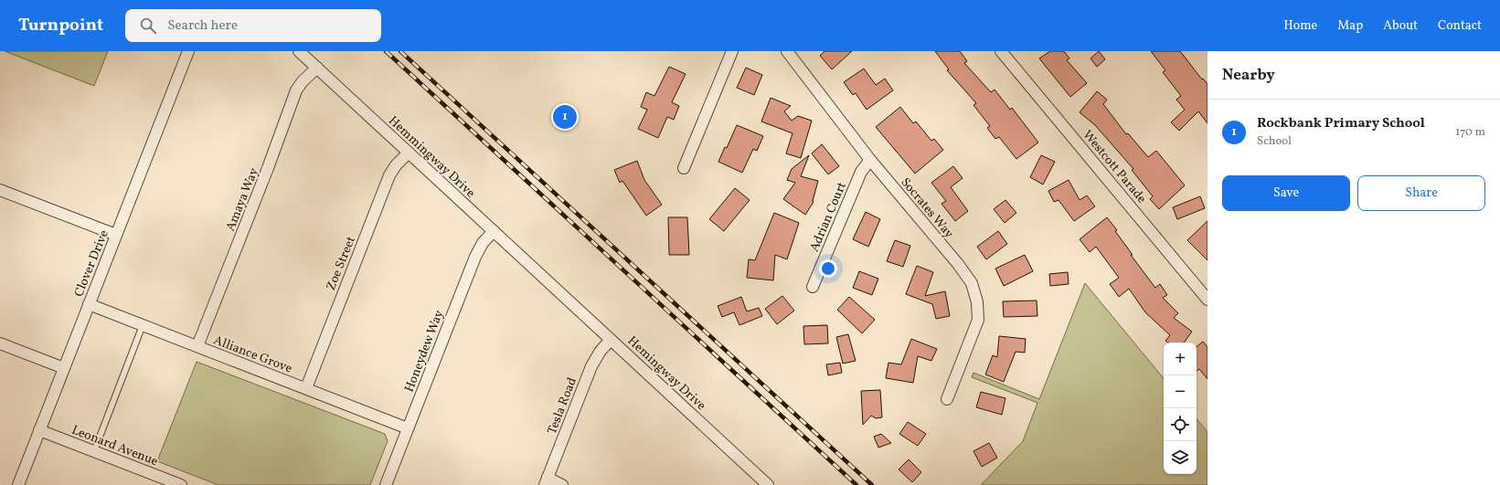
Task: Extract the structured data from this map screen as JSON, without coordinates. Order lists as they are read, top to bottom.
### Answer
{
  "streets": {
    "street": [
      "Hemmingway Drive",
      "Westcott Parade",
      "Amaya Way",
      "Socrates Way",
      "Adrian Court",
      "Clover Drive",
      "Zoe Street",
      "Honeydew Way",
      "Alliance Grove",
      "Hemingway Drive",
      "Tesla Road",
      "Leonard Avenue"
    ]
  },
  "crossings": [
    ["Hemmingway Drive", "Amaya Way"],
    ["Hemmingway Drive", "Zoe Street"],
    ["Hemmingway Drive", "Honeydew Way"],
    ["Hemmingway Drive", "Hemingway Drive"],
    ["Amaya Way", "Alliance Grove"],
    ["Socrates Way", "Adrian Court"],
    ["Clover Drive", "Alliance Grove"],
    ["Clover Drive", "Leonard Avenue"],
    ["Zoe Street", "Alliance Grove"],
    ["Honeydew Way", "Alliance Grove"],
    ["Hemingway Drive", "Tesla Road"]
  ],
  "page": {
    "header": "Turnpoint",
    "search": "Search here",
    "nav": [
      "Home",
      "Map",
      "About",
      "Contact"
    ],
    "heading": "Nearby",
    "list": [
      {
        "mark": "1",
        "name": "Rockbank Primary School",
        "note": "School",
        "value": "170 m"
      }
    ],
    "pins": "1",
    "buttons": ["Save", "Share"],
    "map_buttons": ["+", "−"]
  }
}
